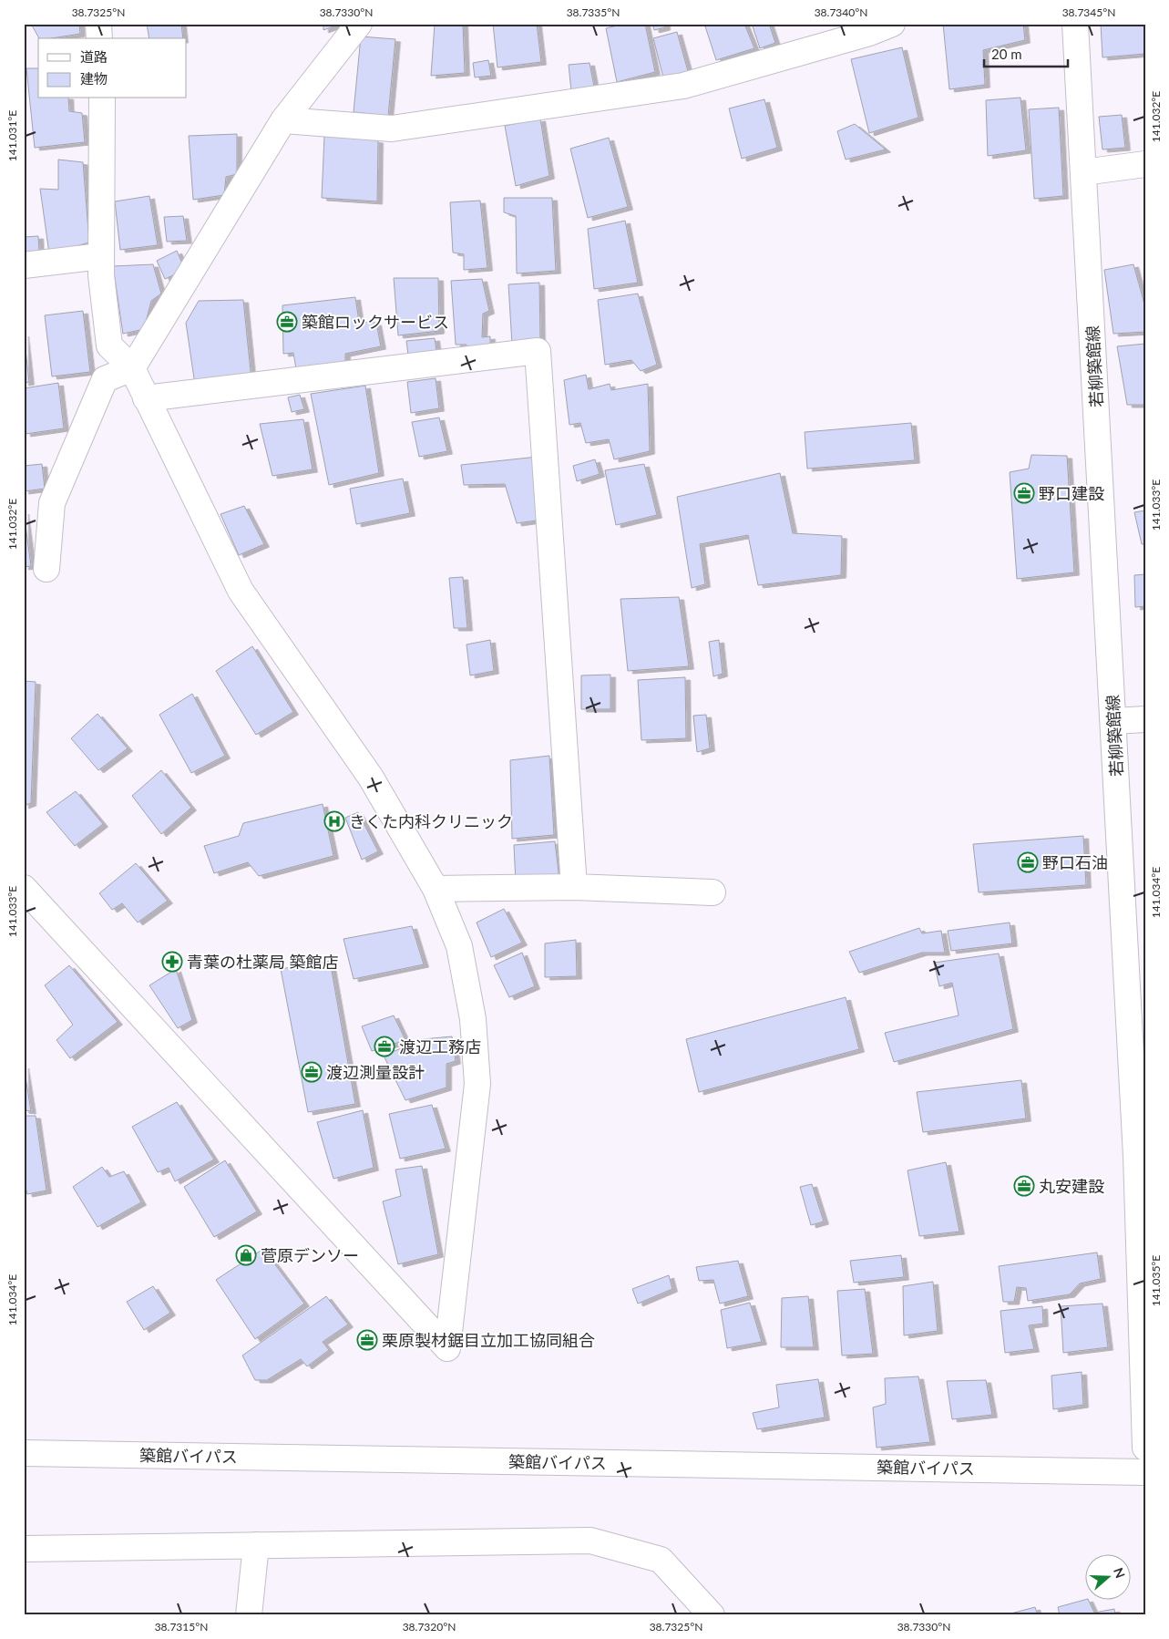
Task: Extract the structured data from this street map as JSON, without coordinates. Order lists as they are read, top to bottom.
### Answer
{
  "streets": {
    "main road": ["若柳築館線", "築館バイパス"]
  },
  "places": {
    "office": [
      "築館ロックサービス",
      "野口建設",
      "野口石油",
      "渡辺工務店",
      "渡辺測量設計",
      "丸安建設",
      "栗原製材鋸目立加工協同組合"
    ],
    "hospital": ["きくた内科クリニック"],
    "pharmacy": ["青葉の杜薬局 築館店"],
    "shop": ["菅原デンソー"]
  },
  "legend": ["道路", "建物"],
  "scale_bar": "20 m",
  "north": "right",
  "coordinates": [
    "38.7325°N",
    "38.7330°N",
    "38.7335°N",
    "38.7340°N",
    "38.7345°N",
    "141.032°E",
    "141.031°E",
    "141.033°E",
    "141.034°E",
    "141.035°E",
    "38.7315°N",
    "38.7320°N"
  ]
}
